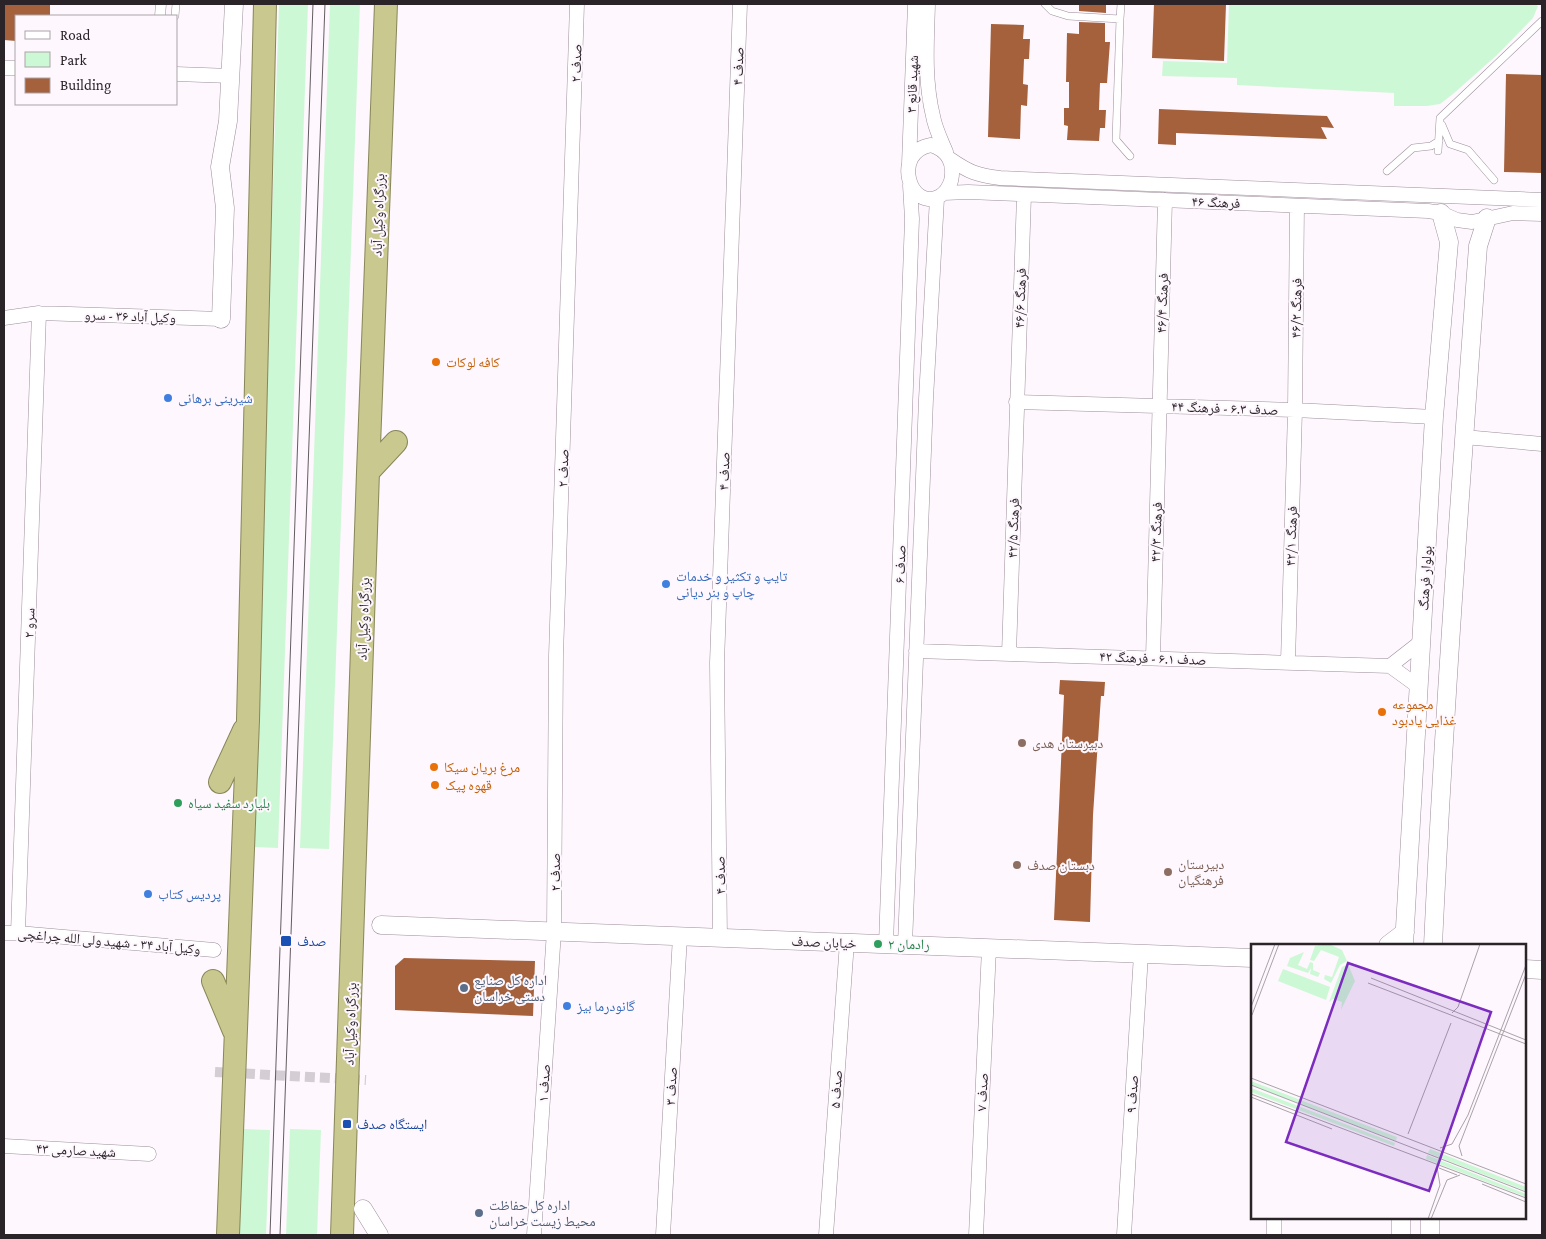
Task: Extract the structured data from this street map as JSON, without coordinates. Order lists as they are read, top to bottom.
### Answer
{
  "streets": {
    "highway": ["بزرگراه وکیل آباد"],
    "street": [
      "صدف ۲",
      "صدف ۴",
      "شهید قانع ۳",
      "فرهنگ ۴۶",
      "فرهنگ ۴۶/۶",
      "فرهنگ ۴۶/۴",
      "فرهنگ ۴۶/۲",
      "وکیل آباد ۳۶ - سرو",
      "صدف ۶.۳ - فرهنگ ۴۴",
      "فرهنگ ۴۲/۵",
      "فرهنگ ۴۲/۳",
      "فرهنگ ۴۲/۱",
      "صدف ۶",
      "بولوار فرهنگ",
      "سرو ۲",
      "صدف ۶.۱ - فرهنگ ۴۲",
      "وکیل آباد ۳۴ - شهید ولی الله چراغچی",
      "خیابان صدف",
      "صدف ۱",
      "صدف ۳",
      "صدف ۵",
      "صدف ۷",
      "صدف ۹",
      "شهید صارمی ۴۳"
    ]
  },
  "crossings": [
    ["صدف ۲", "خیابان صدف"],
    ["صدف ۲", "صدف ۱"],
    ["صدف ۴", "خیابان صدف"],
    ["شهید قانع ۳", "فرهنگ ۴۶"],
    ["شهید قانع ۳", "صدف ۶"],
    ["فرهنگ ۴۶", "فرهنگ ۴۶/۶"],
    ["فرهنگ ۴۶", "فرهنگ ۴۶/۴"],
    ["فرهنگ ۴۶", "فرهنگ ۴۶/۲"],
    ["فرهنگ ۴۶", "صدف ۶"],
    ["فرهنگ ۴۶", "بولوار فرهنگ"],
    ["فرهنگ ۴۶/۶", "صدف ۶.۳ - فرهنگ ۴۴"],
    ["فرهنگ ۴۶/۶", "فرهنگ ۴۲/۵"],
    ["فرهنگ ۴۶/۴", "صدف ۶.۳ - فرهنگ ۴۴"],
    ["فرهنگ ۴۶/۴", "فرهنگ ۴۲/۳"],
    ["فرهنگ ۴۶/۲", "صدف ۶.۳ - فرهنگ ۴۴"],
    ["فرهنگ ۴۶/۲", "فرهنگ ۴۲/۱"],
    ["وکیل آباد ۳۶ - سرو", "سرو ۲"],
    ["صدف ۶.۳ - فرهنگ ۴۴", "فرهنگ ۴۲/۵"],
    ["صدف ۶.۳ - فرهنگ ۴۴", "فرهنگ ۴۲/۳"],
    ["صدف ۶.۳ - فرهنگ ۴۴", "فرهنگ ۴۲/۱"],
    ["صدف ۶.۳ - فرهنگ ۴۴", "بولوار فرهنگ"],
    ["فرهنگ ۴۲/۵", "صدف ۶.۱ - فرهنگ ۴۲"],
    ["فرهنگ ۴۲/۳", "صدف ۶.۱ - فرهنگ ۴۲"],
    ["فرهنگ ۴۲/۱", "صدف ۶.۱ - فرهنگ ۴۲"],
    ["صدف ۶", "صدف ۶.۱ - فرهنگ ۴۲"],
    ["صدف ۶", "خیابان صدف"],
    ["سرو ۲", "وکیل آباد ۳۴ - شهید ولی الله چراغچی"],
    ["خیابان صدف", "صدف ۱"],
    ["خیابان صدف", "صدف ۳"],
    ["خیابان صدف", "صدف ۵"],
    ["خیابان صدف", "صدف ۷"],
    ["خیابان صدف", "صدف ۹"]
  ],
  "places": {
    "other": [
      "کافه لوکات",
      "شیرینی برهانی",
      "تایپ و تکثیر و خدمات چاپ و بنر دیانی",
      "مجموعه غذایی یادبود",
      "دبیرستان هدی",
      "مرغ بریان سیکا",
      "قهوه پیک",
      "بلیارد سفید سیاه",
      "دبستان صدف",
      "دبیرستان فرهنگیان",
      "پردیس کتاب",
      "رادمان ۲",
      "اداره کل صنایع دستی خراسان",
      "گانودرما بیز",
      "اداره کل حفاظت محیط زیست خراسان"
    ],
    "transit": ["صدف", "ایستگاه صدف"]
  },
  "legend": ["Road", "Park", "Building"]
}
